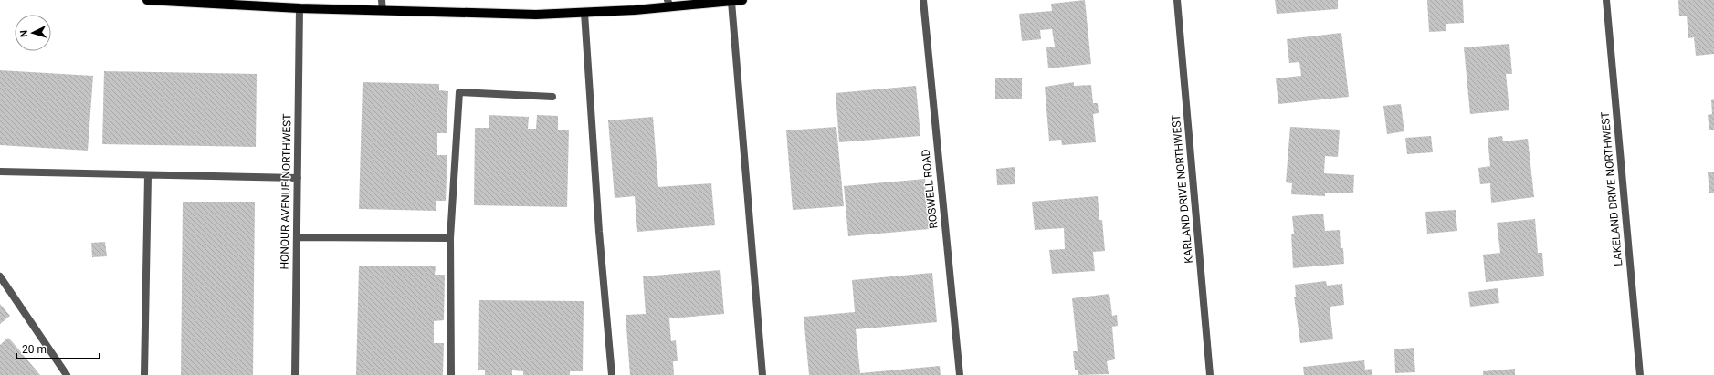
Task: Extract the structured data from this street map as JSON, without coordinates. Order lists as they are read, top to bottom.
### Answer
{
  "streets": {
    "street": [
      "ROSWELL ROAD",
      "KARLAND DRIVE NORTHWEST",
      "LAKELAND DRIVE NORTHWEST",
      "HONOUR AVENUE NORTHWEST"
    ]
  },
  "scale_bar": "20 m",
  "north": "left"
}
